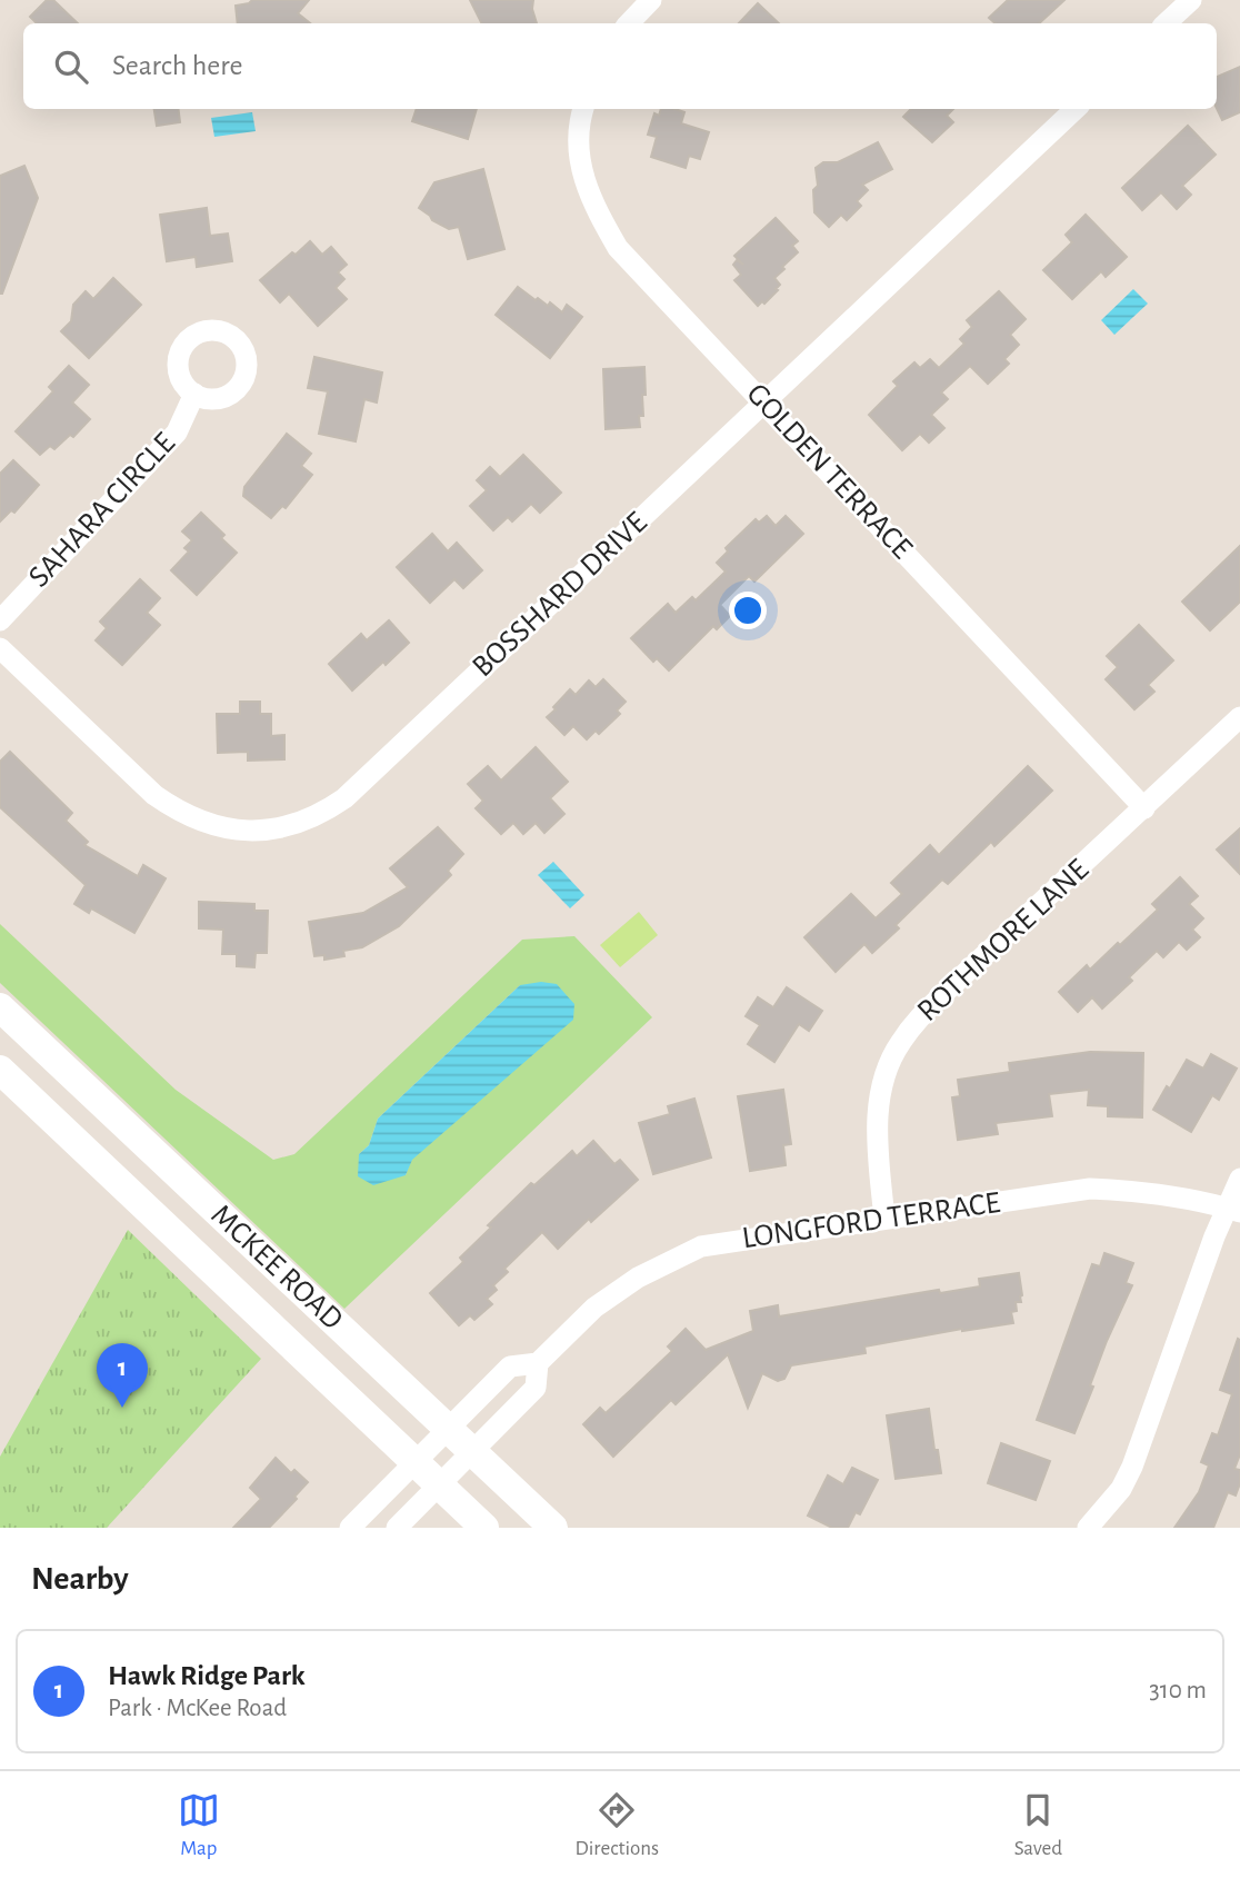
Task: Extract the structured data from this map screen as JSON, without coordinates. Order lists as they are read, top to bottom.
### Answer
{
  "streets": {
    "main road": ["MCKEE ROAD"],
    "street": [
      "GOLDEN TERRACE",
      "SAHARA CIRCLE",
      "BOSSHARD DRIVE",
      "ROTHMORE LANE",
      "LONGFORD TERRACE"
    ]
  },
  "crossings": [
    ["GOLDEN TERRACE", "BOSSHARD DRIVE"],
    ["GOLDEN TERRACE", "ROTHMORE LANE"],
    ["ROTHMORE LANE", "LONGFORD TERRACE"],
    ["LONGFORD TERRACE", "MCKEE ROAD"]
  ],
  "page": {
    "search": "Search here",
    "pins": "1",
    "heading": "Nearby",
    "list": [
      {
        "mark": "1",
        "name": "Hawk Ridge Park",
        "note": "Park · McKee Road",
        "value": "310 m"
      }
    ],
    "nav": ["Map", "Directions", "Saved"]
  }
}
